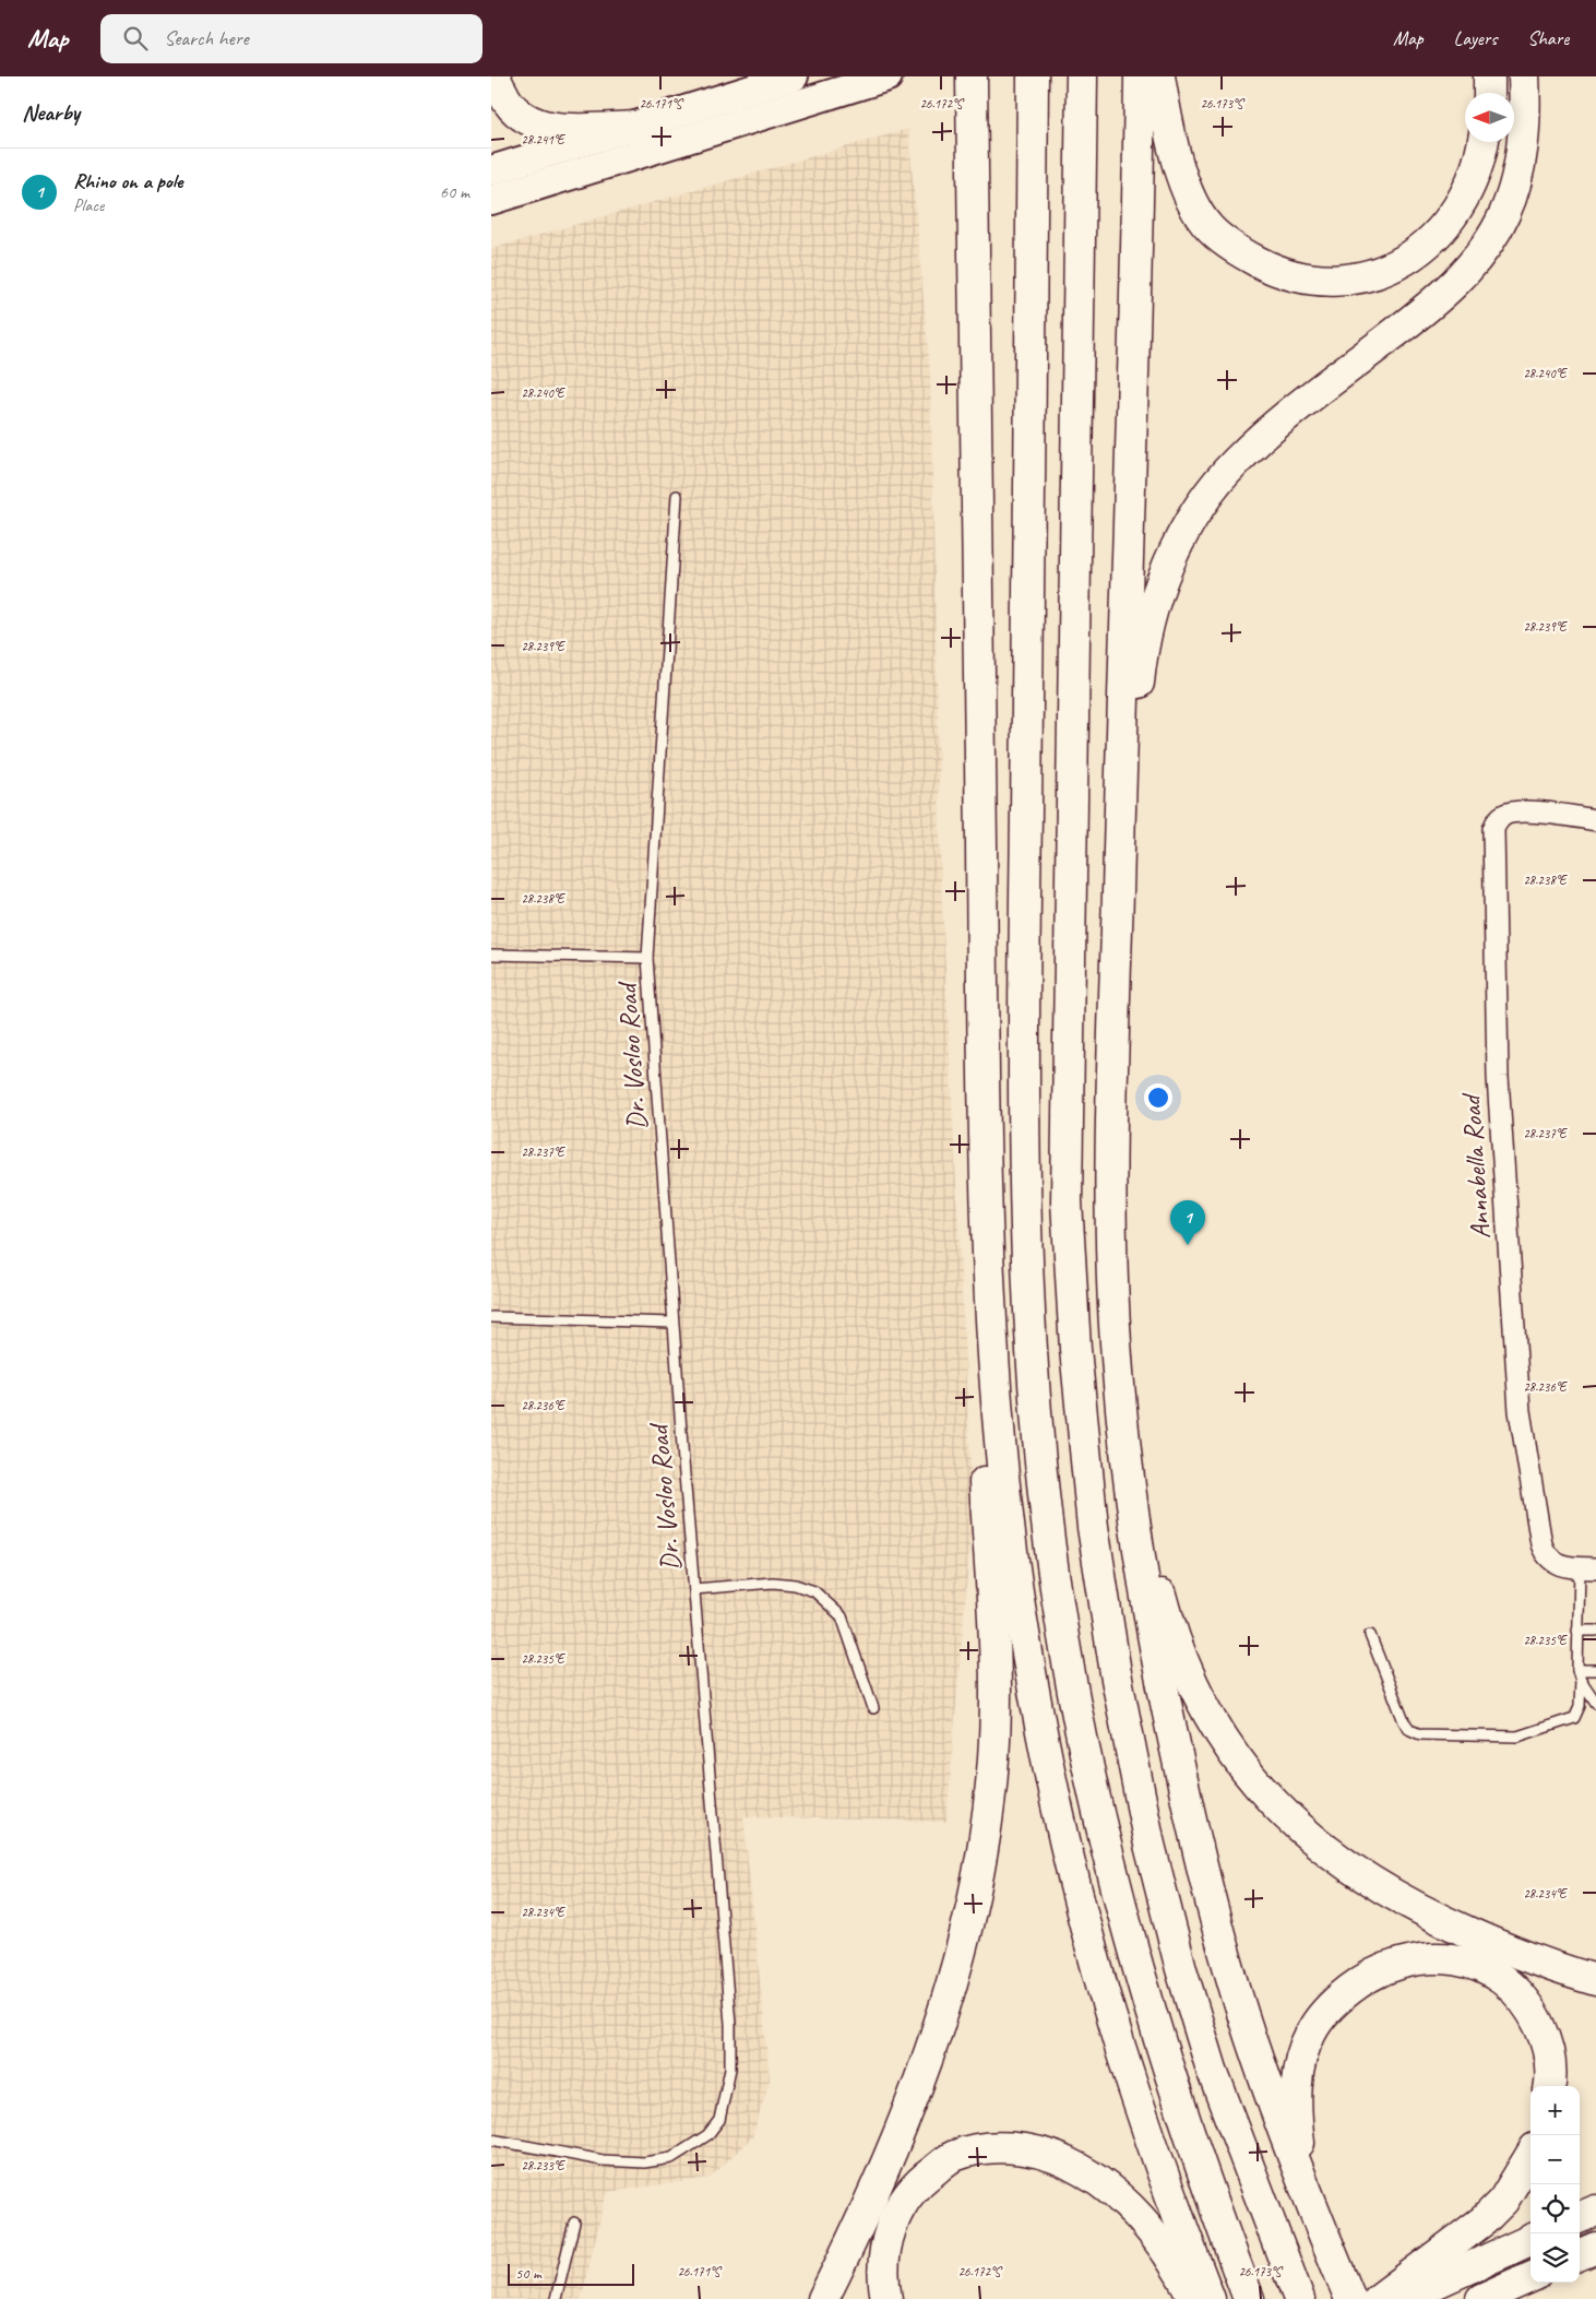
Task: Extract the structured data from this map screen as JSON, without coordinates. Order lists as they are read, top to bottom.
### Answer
{
  "streets": {
    "street": ["Annabella Road"],
    "lane": ["Dr. Vosloo Road"]
  },
  "scale_bar": "50 m",
  "north": "left",
  "page": {
    "header": "Map",
    "search": "Search here",
    "nav": ["Map", "Layers", "Share"],
    "heading": "Nearby",
    "list": [
      {
        "mark": "1",
        "name": "Rhino on a pole",
        "note": "Place",
        "value": "60 m"
      }
    ],
    "pins": "1",
    "map_buttons": ["+", "−"],
    "scale": "50 m"
  },
  "coordinates": [
    "26.171°S",
    "26.172°S",
    "26.173°S",
    "28.241°E",
    "28.240°E",
    "28.239°E",
    "28.238°E",
    "28.237°E",
    "28.236°E",
    "28.235°E",
    "28.234°E",
    "28.233°E"
  ]
}
